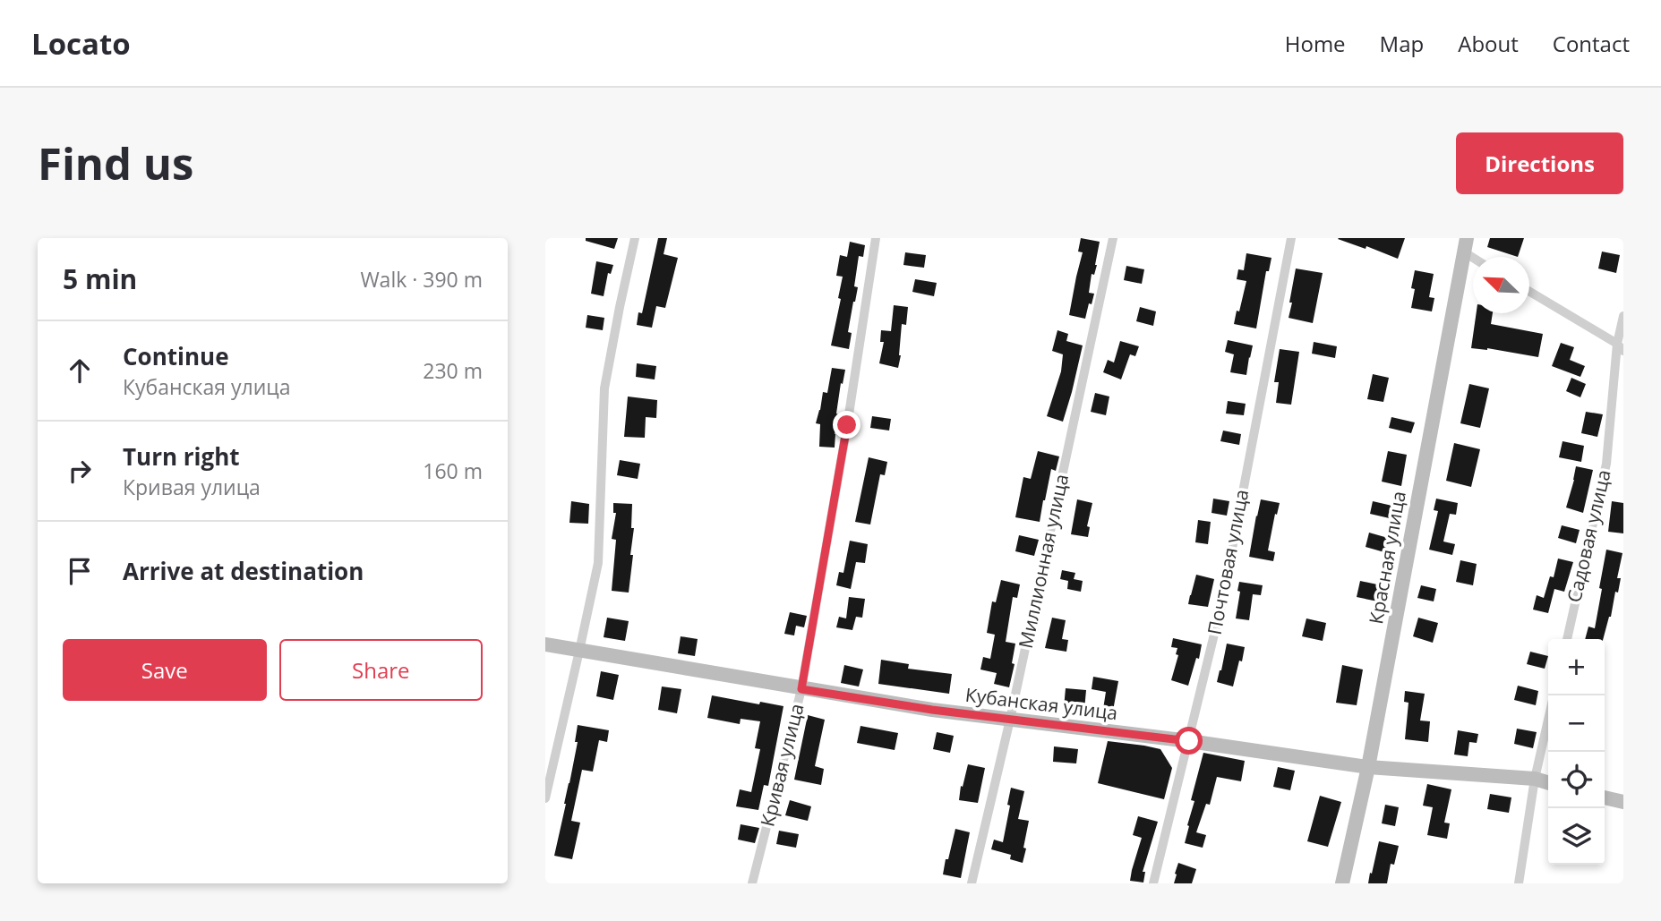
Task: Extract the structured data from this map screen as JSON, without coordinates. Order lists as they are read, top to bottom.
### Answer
{
  "streets": {
    "main road": ["Красная улица", "Кубанская улица"],
    "street": [
      "Садовая улица",
      "Миллионная улица",
      "Почтовая улица",
      "Кривая улица"
    ]
  },
  "crossings": [
    ["Красная улица", "Кубанская улица"],
    ["Миллионная улица", "Кубанская улица"],
    ["Почтовая улица", "Кубанская улица"],
    ["Кубанская улица", "Кривая улица"]
  ],
  "north": "top left",
  "page": {
    "header": "Locato",
    "nav": [
      "Home",
      "Map",
      "About",
      "Contact"
    ],
    "buttons": [
      "Directions",
      ["Save", "Share"]
    ],
    "title": "Find us",
    "heading": ["5 min", "Walk · 390 m"],
    "list": [
      ["Continue", "Кубанская улица", "230 m"],
      ["Turn right", "Кривая улица", "160 m"],
      "Arrive at destination"
    ],
    "map_buttons": ["+", "−"]
  }
}
